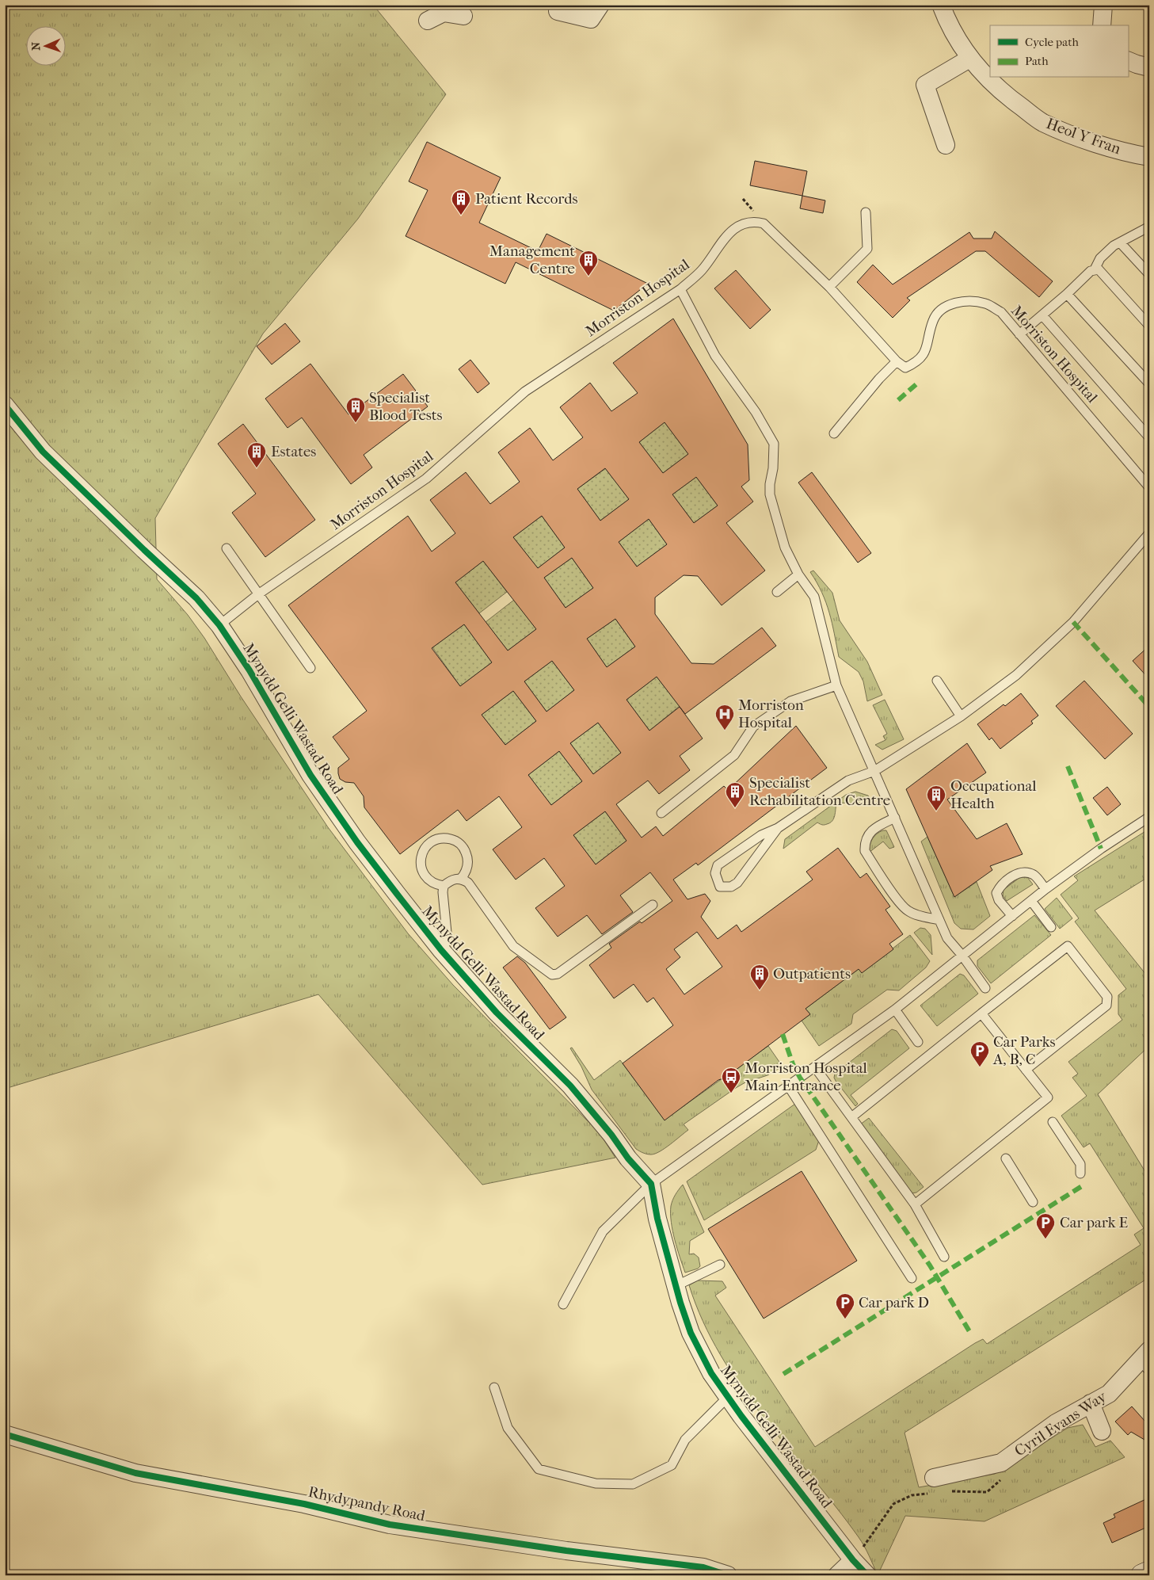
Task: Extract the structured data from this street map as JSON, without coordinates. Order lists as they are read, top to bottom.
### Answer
{
  "streets": {
    "street": [
      "Heol Y Fran",
      "Mynydd Gelli Wastad Road",
      "Cyril Evans Way",
      "Rhydypandy Road"
    ],
    "lane": ["Morriston Hospital"]
  },
  "crossings": [
    ["Morriston Hospital", "Mynydd Gelli Wastad Road"]
  ],
  "places": {
    "building": [
      "Patient Records",
      "Management Centre",
      "Specialist Blood Tests",
      "Estates",
      "Specialist Rehabilitation Centre",
      "Occupational Health",
      "Outpatients"
    ],
    "hospital": ["Morriston Hospital"],
    "parking": ["Car Parks A, B, C", "Car park E", "Car park D"],
    "bus stop": ["Morriston Hospital Main Entrance"]
  },
  "legend": ["Cycle path", "Path"],
  "north": "left"
}
